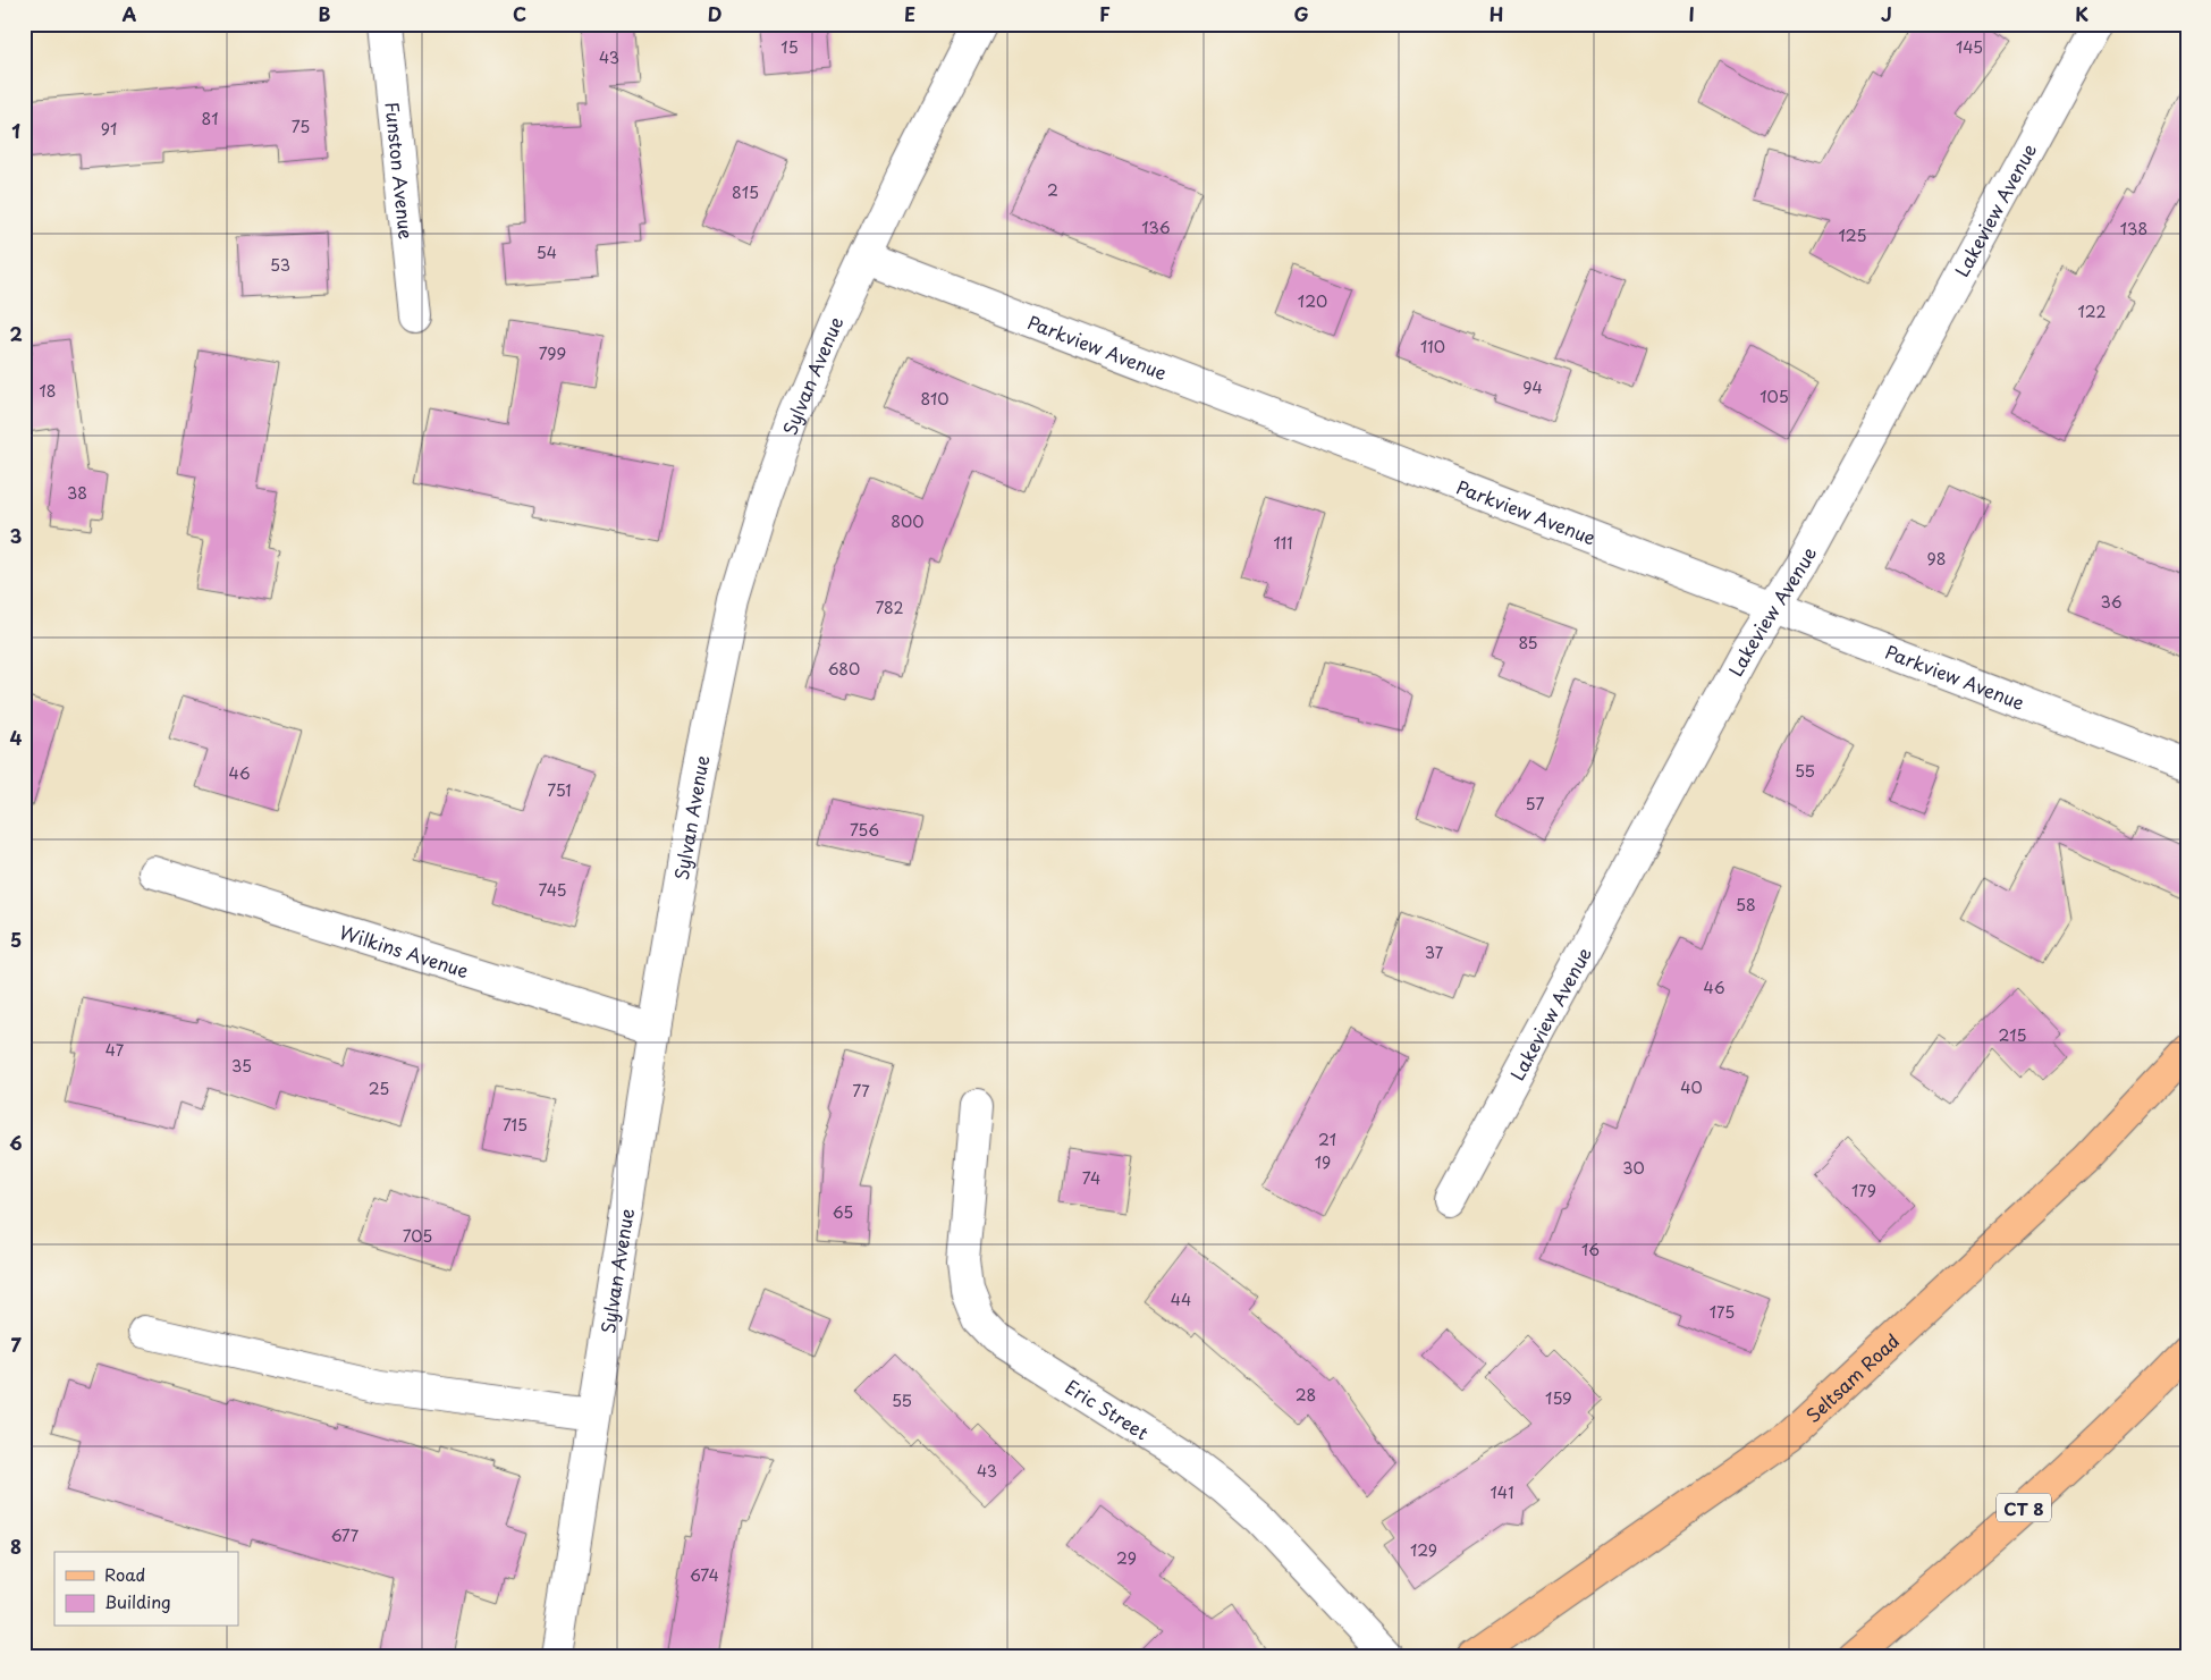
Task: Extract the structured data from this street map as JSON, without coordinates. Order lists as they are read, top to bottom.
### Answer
{
  "streets": {
    "main road": ["Seltsam Road", "CT 8"],
    "street": [
      "Funston Avenue",
      "Lakeview Avenue",
      "Parkview Avenue",
      "Sylvan Avenue",
      "Wilkins Avenue",
      "Eric Street"
    ]
  },
  "crossings": [
    ["Lakeview Avenue", "Parkview Avenue"],
    ["Parkview Avenue", "Sylvan Avenue"],
    ["Sylvan Avenue", "Wilkins Avenue"]
  ],
  "house_numbers": [
    "15",
    "145",
    "43",
    "81",
    "75",
    "91",
    "2",
    "815",
    "136",
    "138",
    "125",
    "54",
    "53",
    "120",
    "122",
    "110",
    "799",
    "94",
    "18",
    "105",
    "810",
    "38",
    "800",
    "111",
    "98",
    "36",
    "782",
    "85",
    "680",
    "55",
    "46",
    "751",
    "57",
    "756",
    "745",
    "58",
    "37",
    "46",
    "215",
    "47",
    "35",
    "40",
    "25",
    "77",
    "715",
    "21",
    "19",
    "30",
    "74",
    "179",
    "65",
    "705",
    "16",
    "44",
    "175",
    "28",
    "159",
    "55",
    "43",
    "141",
    "677",
    "129",
    "29",
    "674"
  ],
  "legend": ["Road", "Building"],
  "grid": {
    "columns": [
      "A",
      "B",
      "C",
      "D",
      "E",
      "F",
      "G",
      "H",
      "I",
      "J",
      "K"
    ],
    "rows": [
      "1",
      "2",
      "3",
      "4",
      "5",
      "6",
      "7",
      "8"
    ]
  }
}
